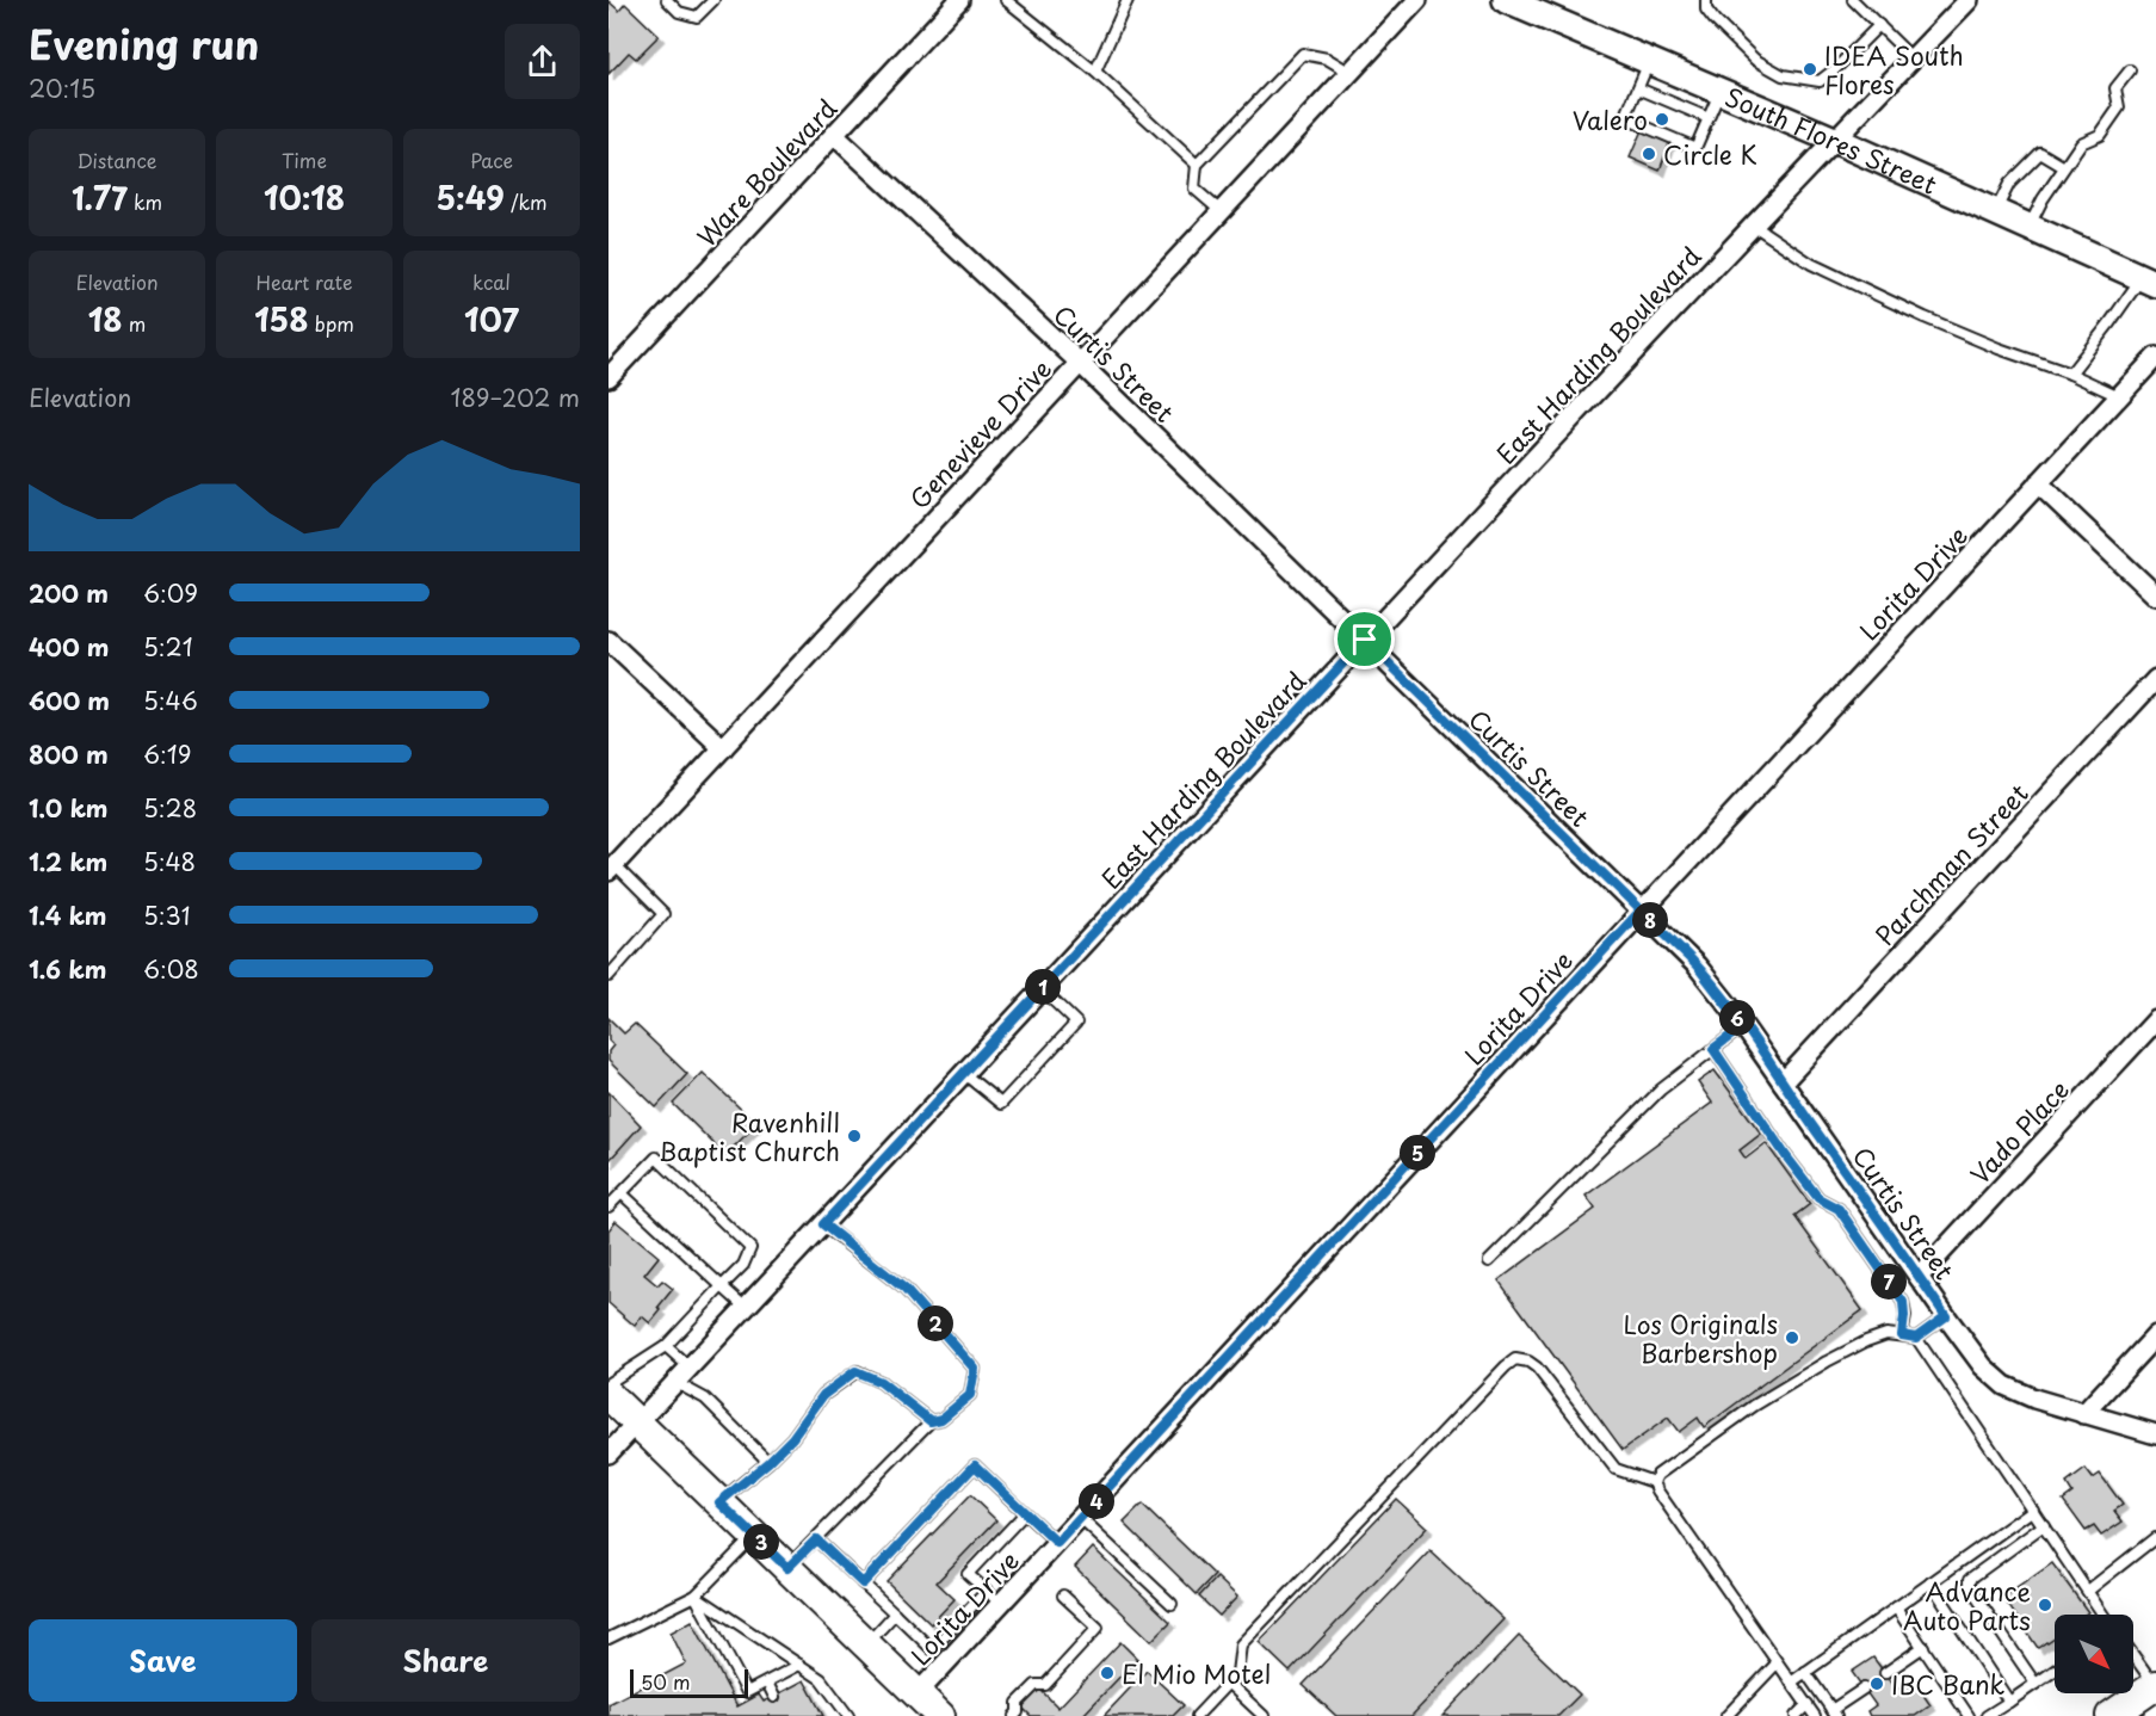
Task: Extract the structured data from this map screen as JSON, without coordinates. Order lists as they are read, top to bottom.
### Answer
{
  "streets": {
    "main road": ["South Flores Street"],
    "street": [
      "Ware Boulevard",
      "East Harding Boulevard",
      "Curtis Street",
      "Genevieve Drive",
      "Lorita Drive",
      "Parchman Street",
      "Vado Place"
    ]
  },
  "crossings": [
    ["South Flores Street", "East Harding Boulevard"],
    ["Ware Boulevard", "Curtis Street"],
    ["East Harding Boulevard", "Curtis Street"],
    ["Curtis Street", "Genevieve Drive"],
    ["Curtis Street", "Lorita Drive"],
    ["Curtis Street", "Parchman Street"],
    ["Curtis Street", "Vado Place"]
  ],
  "places": [
    "IDEA South Flores",
    "Valero",
    "Circle K",
    "Ravenhill Baptist Church",
    "Los Originals Barbershop",
    "Advance Auto Parts",
    "El Mio Motel",
    "IBC Bank"
  ],
  "scale_bar": "50 m",
  "north": "bottom right",
  "page": {
    "heading": ["Evening run", "20:15"],
    "stats": [
      ["Distance", "1.77 km"],
      ["Time", "10:18"],
      ["Pace", "5:49 /km"],
      ["Elevation", "18 m"],
      ["Heart rate", "158 bpm"],
      ["kcal", "107"]
    ],
    "chart": ["Elevation", "189–202 m"],
    "list": [
      {
        "name": "200 m",
        "note": "6:09"
      },
      {
        "name": "400 m",
        "note": "5:21"
      },
      {
        "name": "600 m",
        "note": "5:46"
      },
      {
        "name": "800 m",
        "note": "6:19"
      },
      {
        "name": "1.0 km",
        "note": "5:28"
      },
      {
        "name": "1.2 km",
        "note": "5:48"
      },
      {
        "name": "1.4 km",
        "note": "5:31"
      },
      {
        "name": "1.6 km",
        "note": "6:08"
      }
    ],
    "pins": [
      "8",
      "1",
      "6",
      "5",
      "7",
      "2",
      "4",
      "3"
    ],
    "buttons": ["Save", "Share"],
    "scale": "50 m"
  }
}
